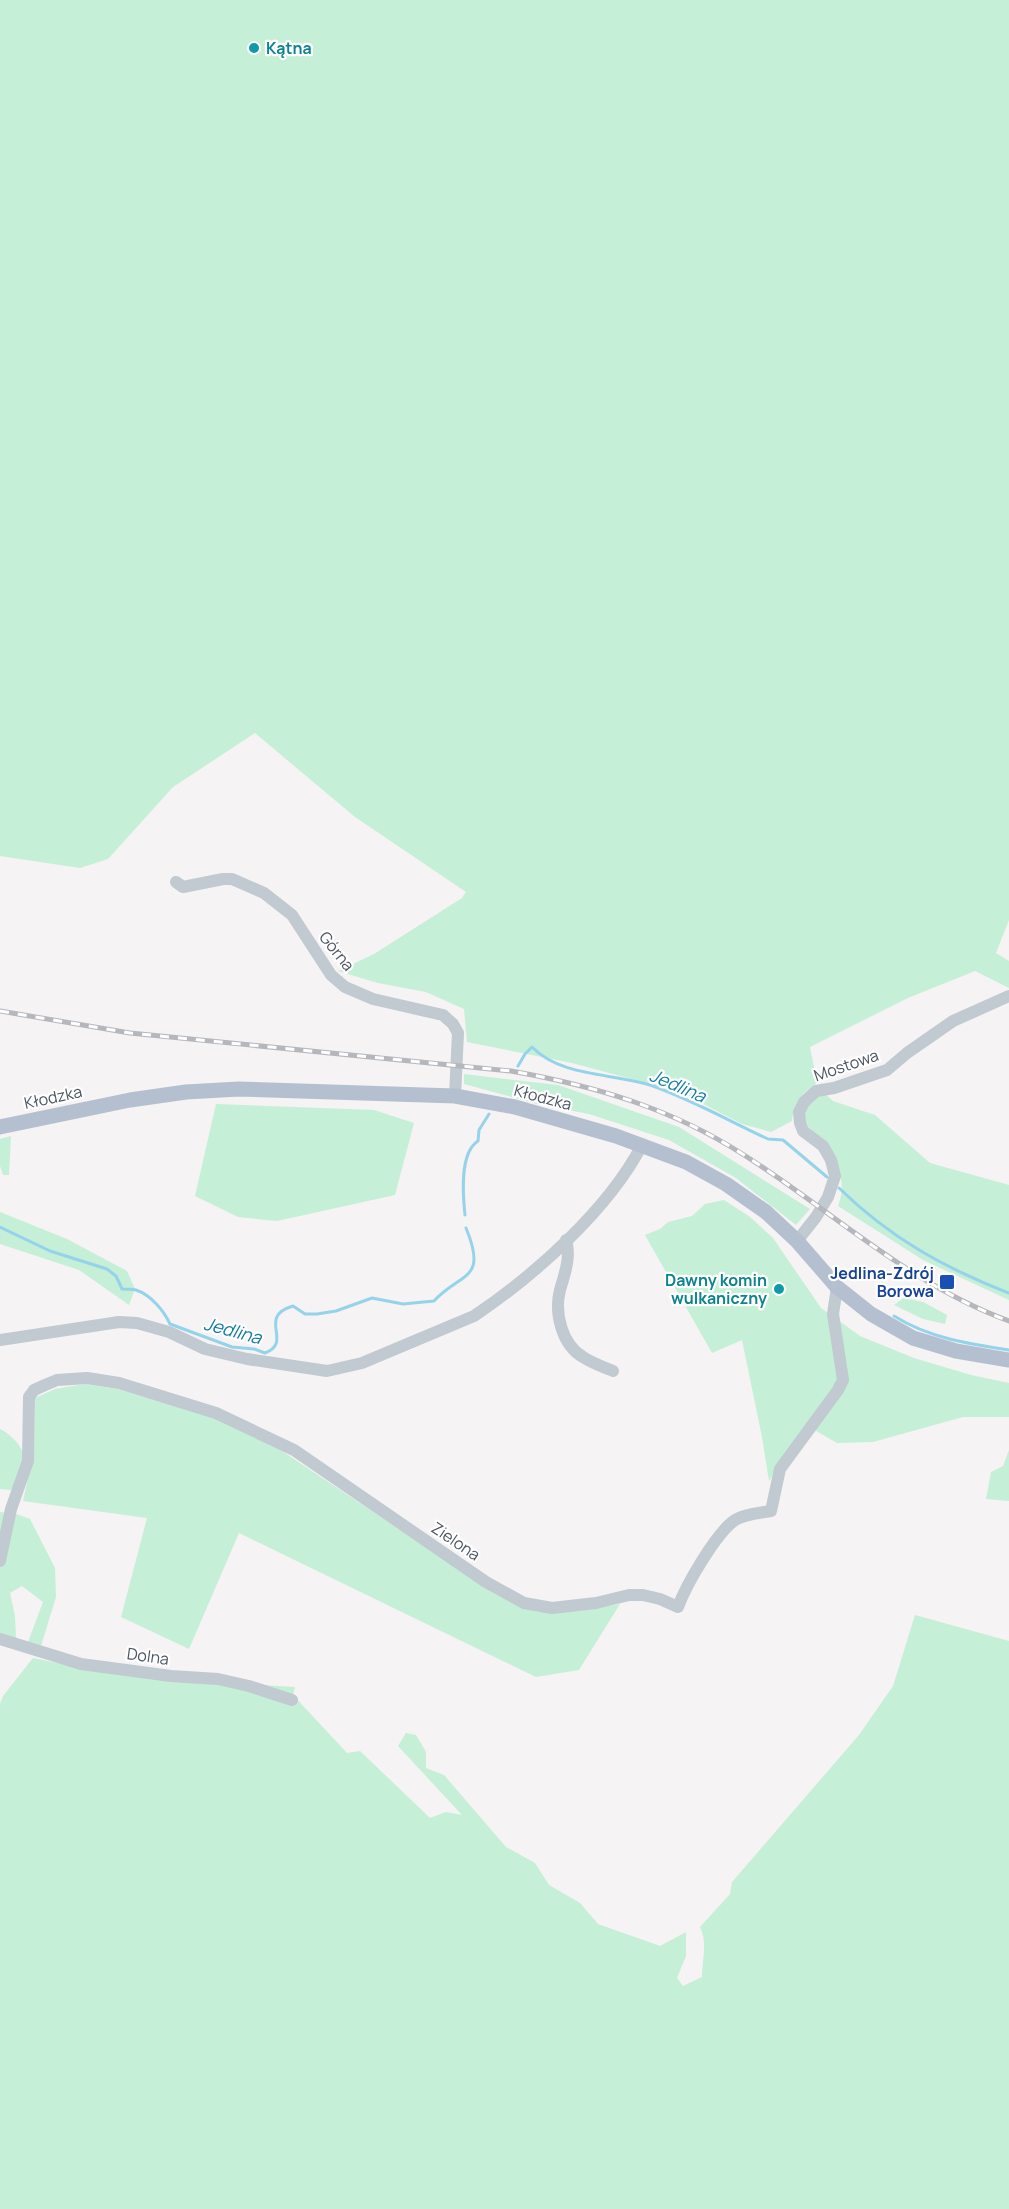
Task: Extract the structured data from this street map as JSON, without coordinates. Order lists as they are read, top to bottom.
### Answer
{
  "streets": {
    "main road": ["Kłodzka"],
    "street": [
      "Górna",
      "Mostowa",
      "Zielona",
      "Dolna"
    ]
  },
  "crossings": [
    ["Górna", "Kłodzka"],
    ["Mostowa", "Kłodzka"],
    ["Kłodzka", "Zielona"]
  ],
  "water": ["Jedlina"],
  "places": {
    "other": ["Kątna", "Dawny komin wulkaniczny"],
    "transit": ["Jedlina-Zdrój Borowa"]
  }
}
